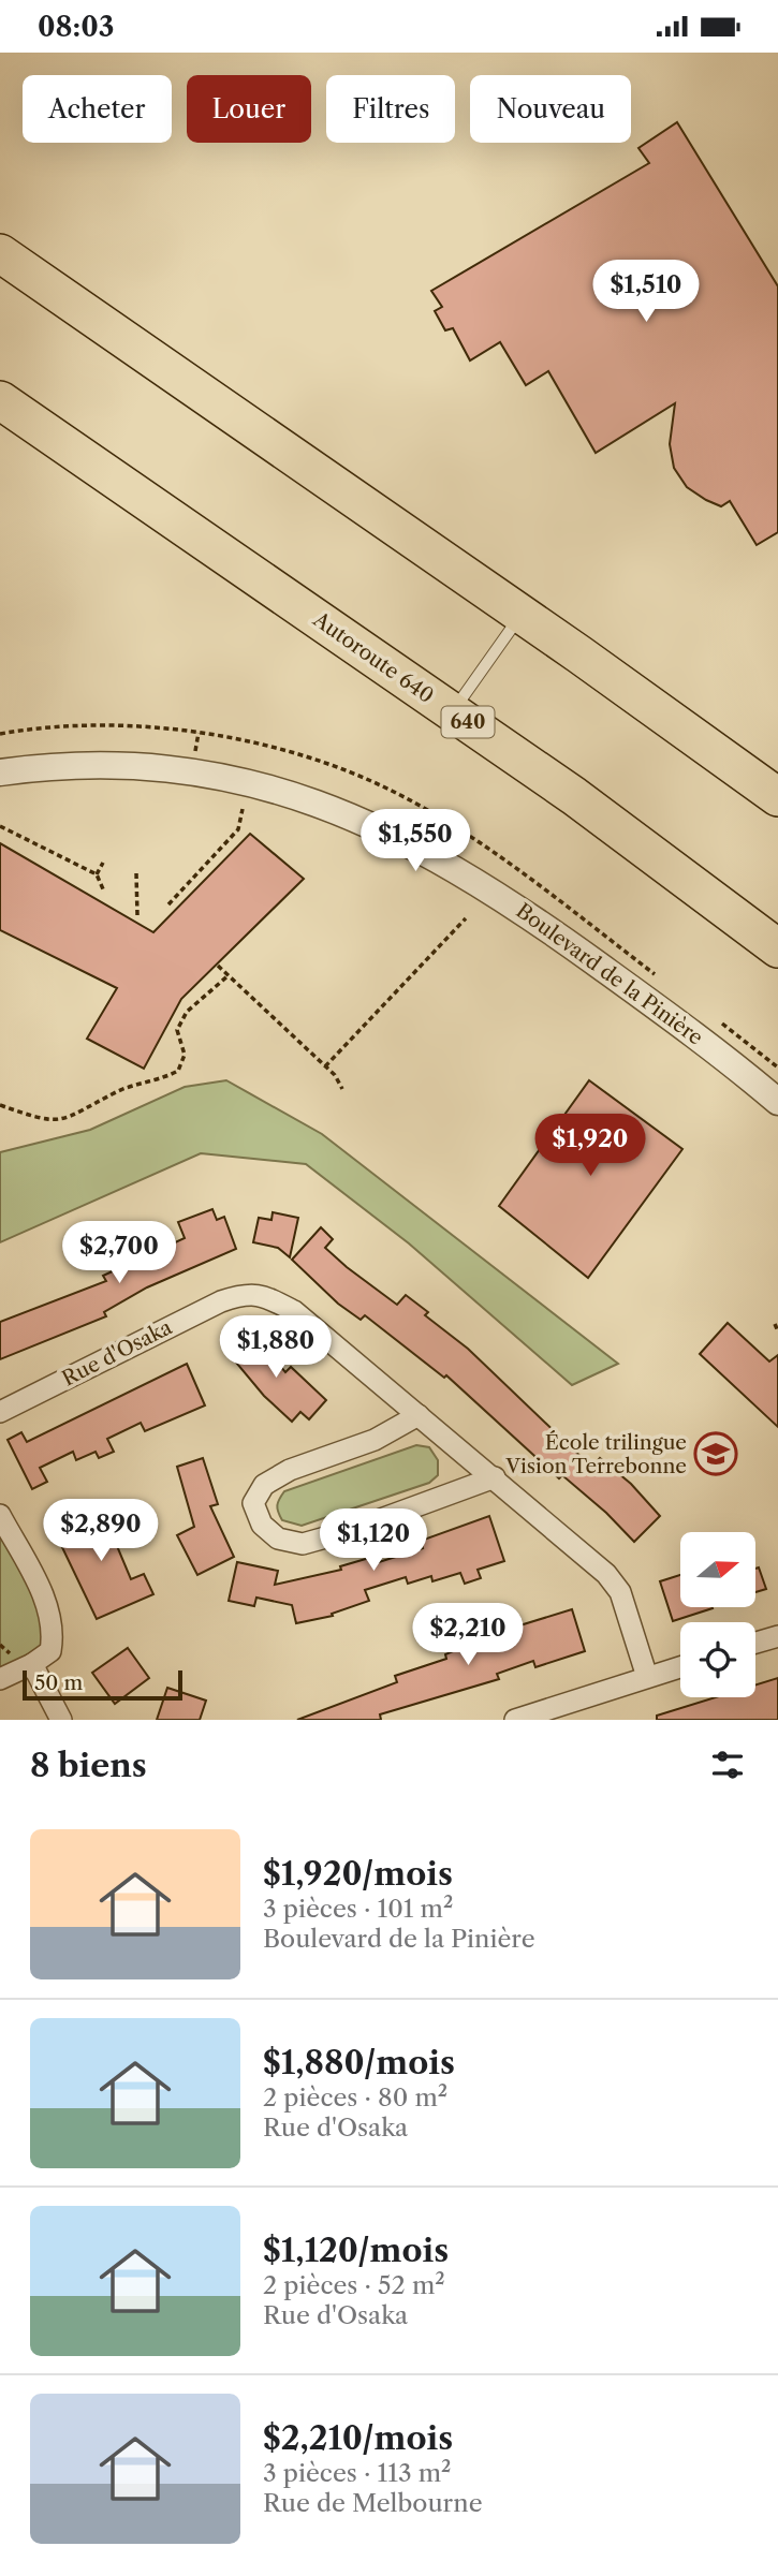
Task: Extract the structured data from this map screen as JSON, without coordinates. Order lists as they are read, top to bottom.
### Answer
{
  "streets": {
    "highway": ["Autoroute 640", "640"],
    "street": ["Boulevard de la Pinière", "Rue d'Osaka"]
  },
  "places": {
    "school or university": ["École trilingue Vision Terrebonne"]
  },
  "scale_bar": "50 m",
  "north": "right",
  "page": {
    "status": "08:03",
    "chip": [
      "Acheter",
      "Louer",
      "Filtres",
      "Nouveau"
    ],
    "price": [
      "$1,510",
      "$1,550",
      "$1,920",
      "$2,700",
      "$1,880",
      "$2,890",
      "$1,120",
      "$2,210"
    ],
    "scale": "50 m",
    "heading": "8 biens",
    "list": [
      {
        "name": "$1,920/mois",
        "note": "3 pièces · 101 m² · Boulevard de la Pinière"
      },
      {
        "name": "$1,880/mois",
        "note": "2 pièces · 80 m² · Rue d'Osaka"
      },
      {
        "name": "$1,120/mois",
        "note": "2 pièces · 52 m² · Rue d'Osaka"
      },
      {
        "name": "$2,210/mois",
        "note": "3 pièces · 113 m² · Rue de Melbourne"
      }
    ]
  }
}
